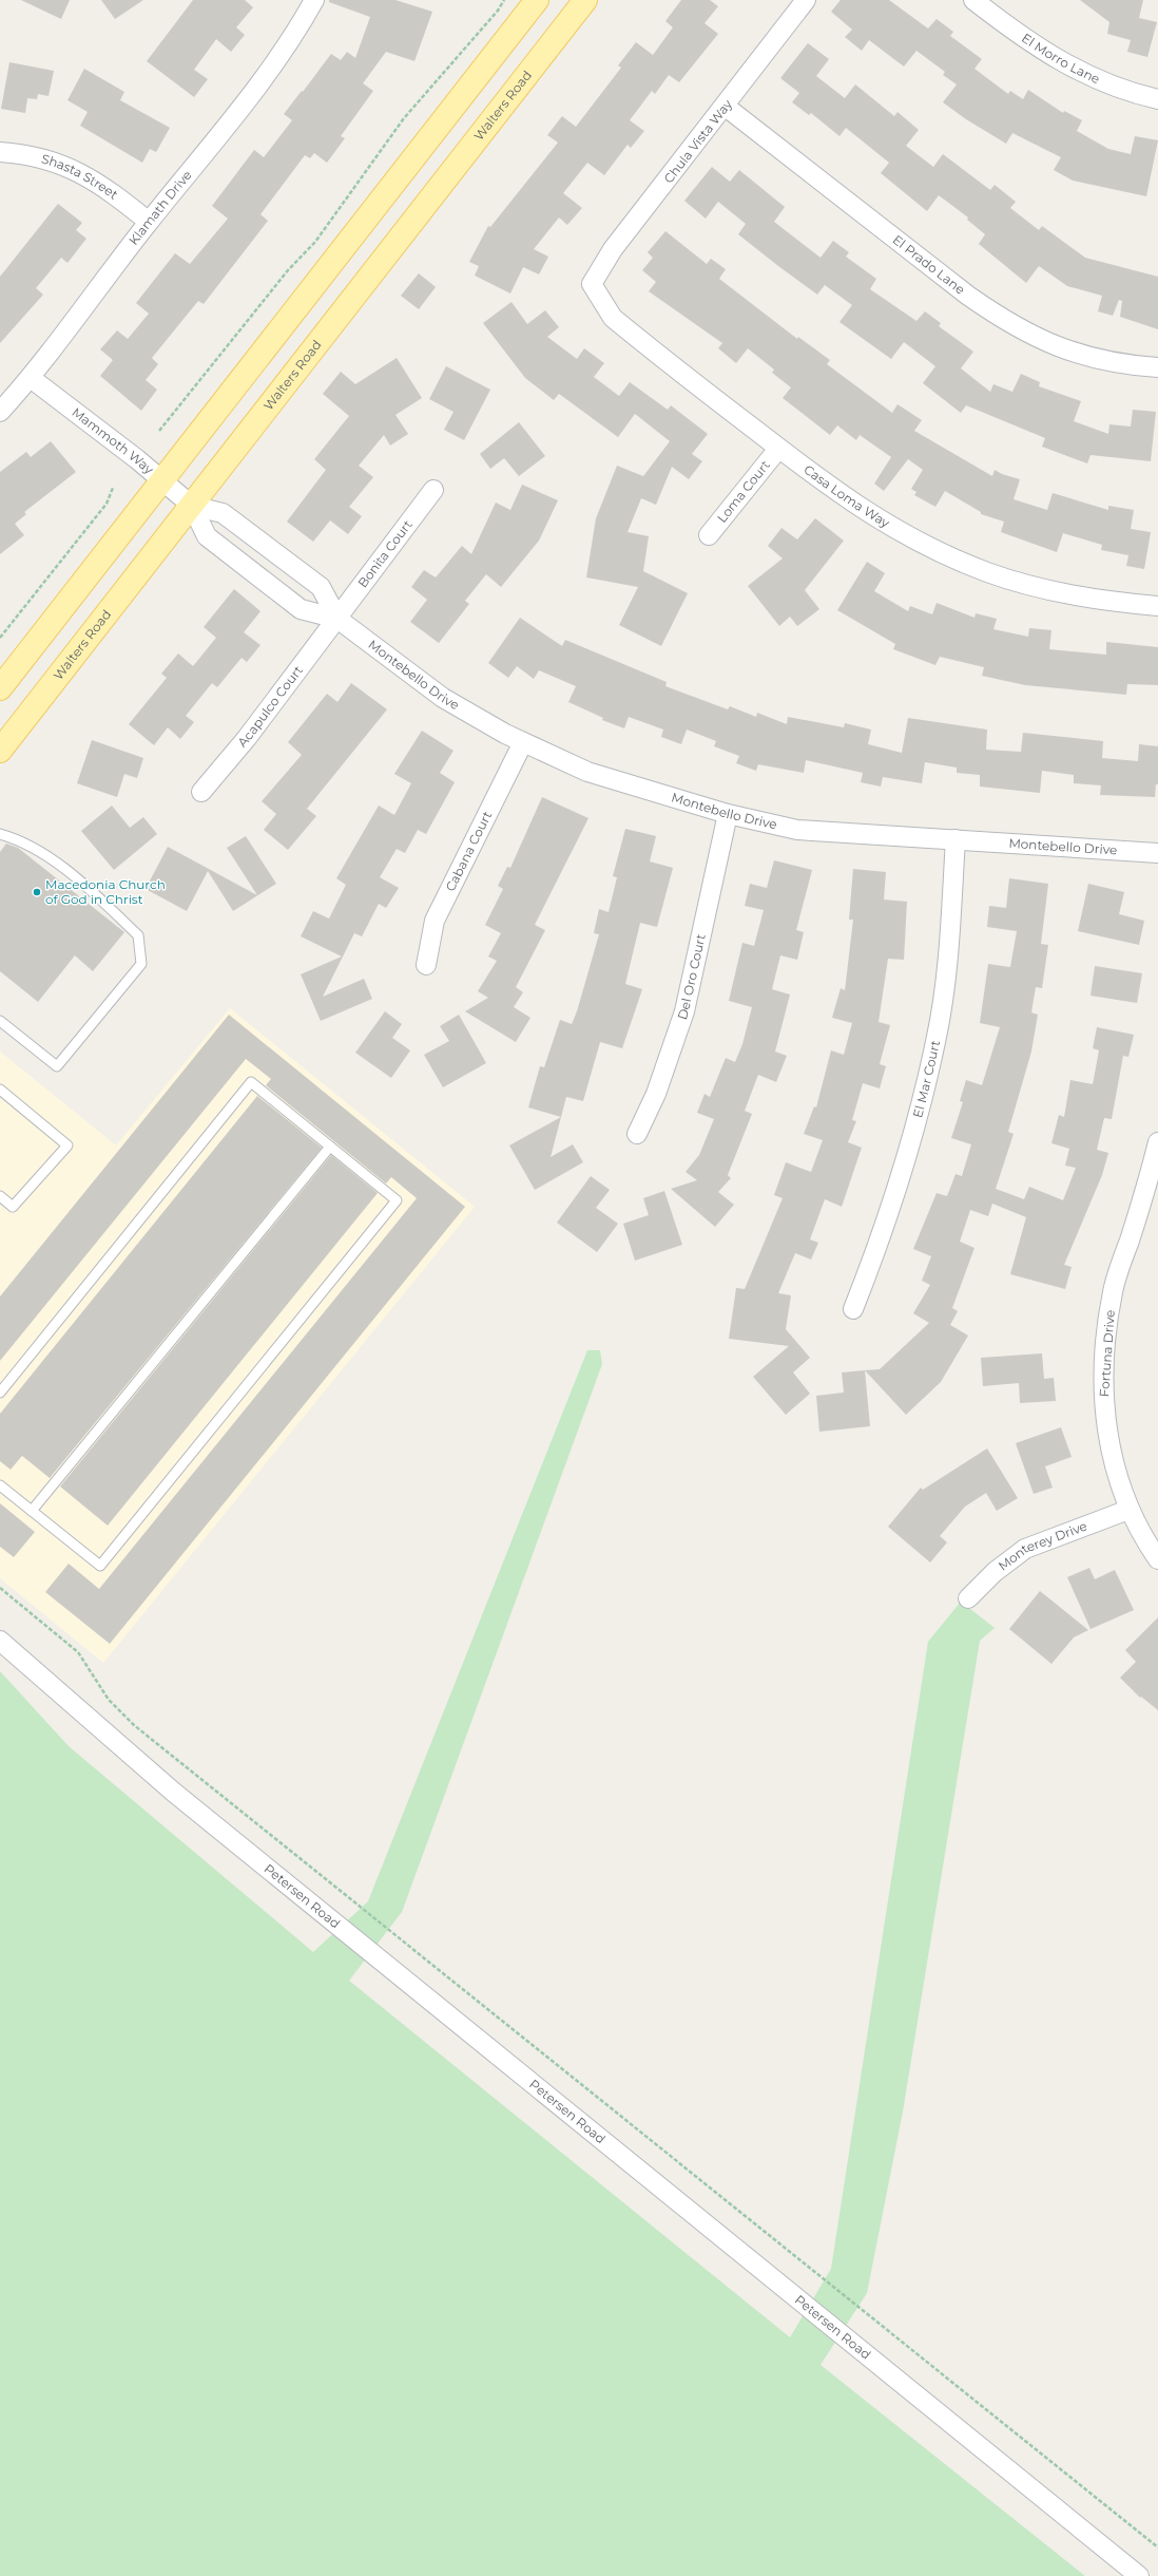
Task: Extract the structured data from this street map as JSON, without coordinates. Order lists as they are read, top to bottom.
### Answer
{
  "streets": {
    "main road": ["Walters Road"],
    "street": [
      "El Morro Lane",
      "Chula Vista Way",
      "Shasta Street",
      "Klamath Drive",
      "El Prado Lane",
      "Mammoth Way",
      "Loma Court",
      "Casa Loma Way",
      "Bonita Court",
      "Montebello Drive",
      "Acapulco Court",
      "Cabana Court",
      "Del Oro Court",
      "El Mar Court",
      "Fortuna Drive",
      "Monterey Drive",
      "Petersen Road"
    ]
  },
  "crossings": [
    ["Walters Road", "Mammoth Way"],
    ["Walters Road", "Montebello Drive"],
    ["Chula Vista Way", "El Prado Lane"],
    ["Chula Vista Way", "Casa Loma Way"],
    ["Shasta Street", "Klamath Drive"],
    ["Klamath Drive", "Mammoth Way"],
    ["Mammoth Way", "Montebello Drive"],
    ["Loma Court", "Casa Loma Way"],
    ["Bonita Court", "Montebello Drive"],
    ["Bonita Court", "Acapulco Court"],
    ["Montebello Drive", "Acapulco Court"],
    ["Montebello Drive", "Cabana Court"],
    ["Montebello Drive", "Del Oro Court"],
    ["Montebello Drive", "El Mar Court"],
    ["Fortuna Drive", "Monterey Drive"]
  ],
  "places": ["Macedonia Church of God in Christ"]
}
